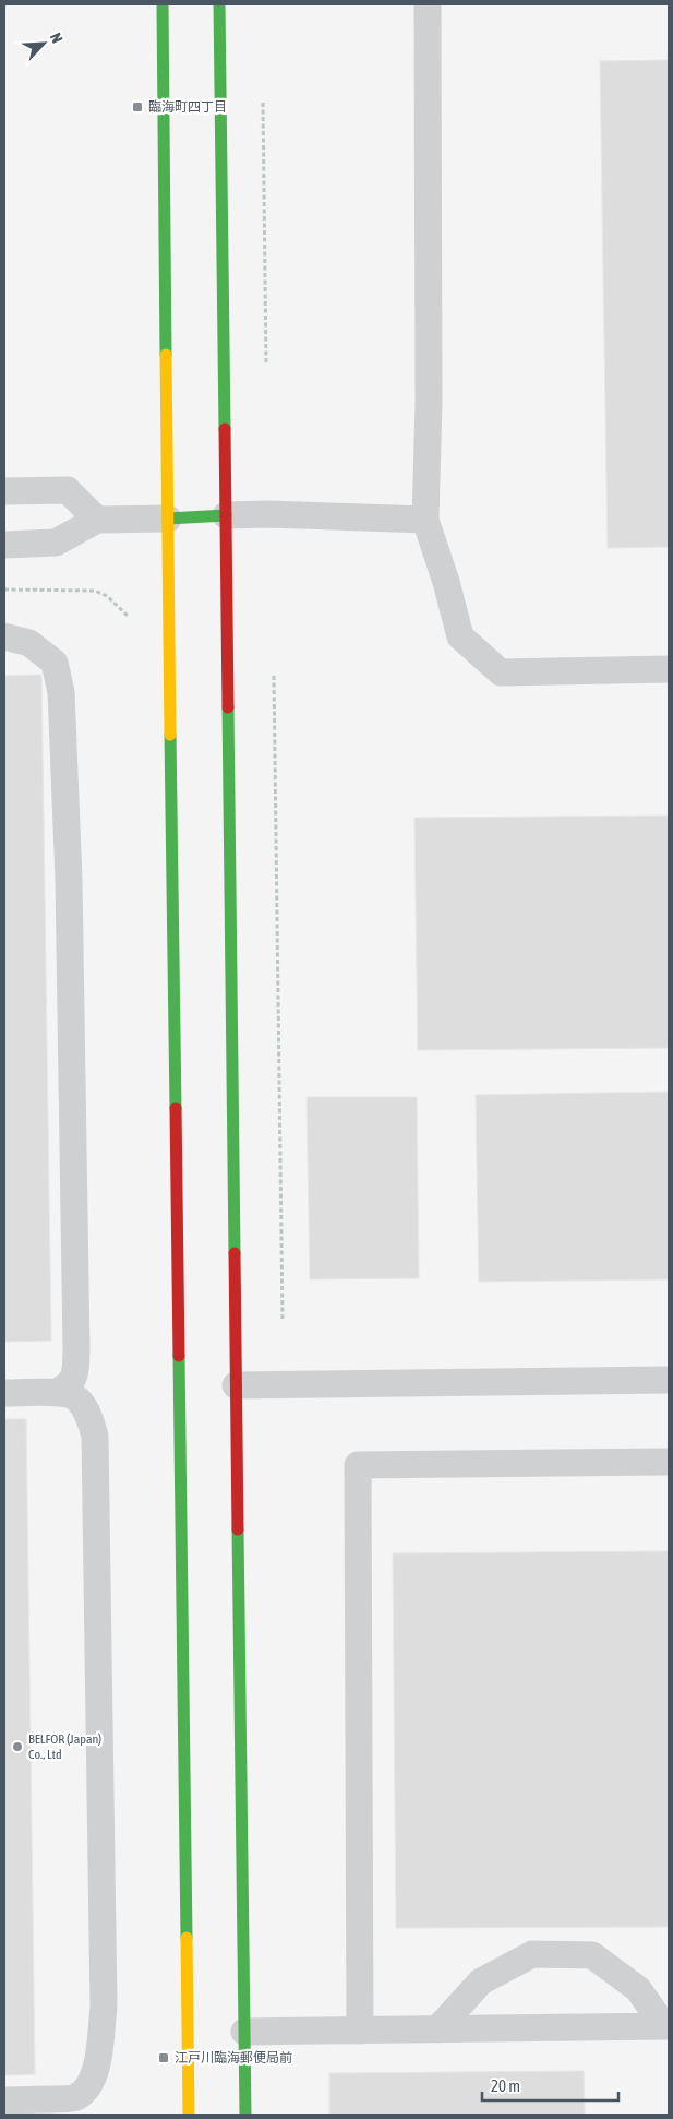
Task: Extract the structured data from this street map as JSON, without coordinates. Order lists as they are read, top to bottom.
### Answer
{
  "places": {
    "transit": ["臨海町四丁目", "江戸川臨海郵便局前"],
    "other": ["BELFOR (Japan) Co., Ltd"]
  },
  "scale_bar": "20 m",
  "north": "top right"
}
